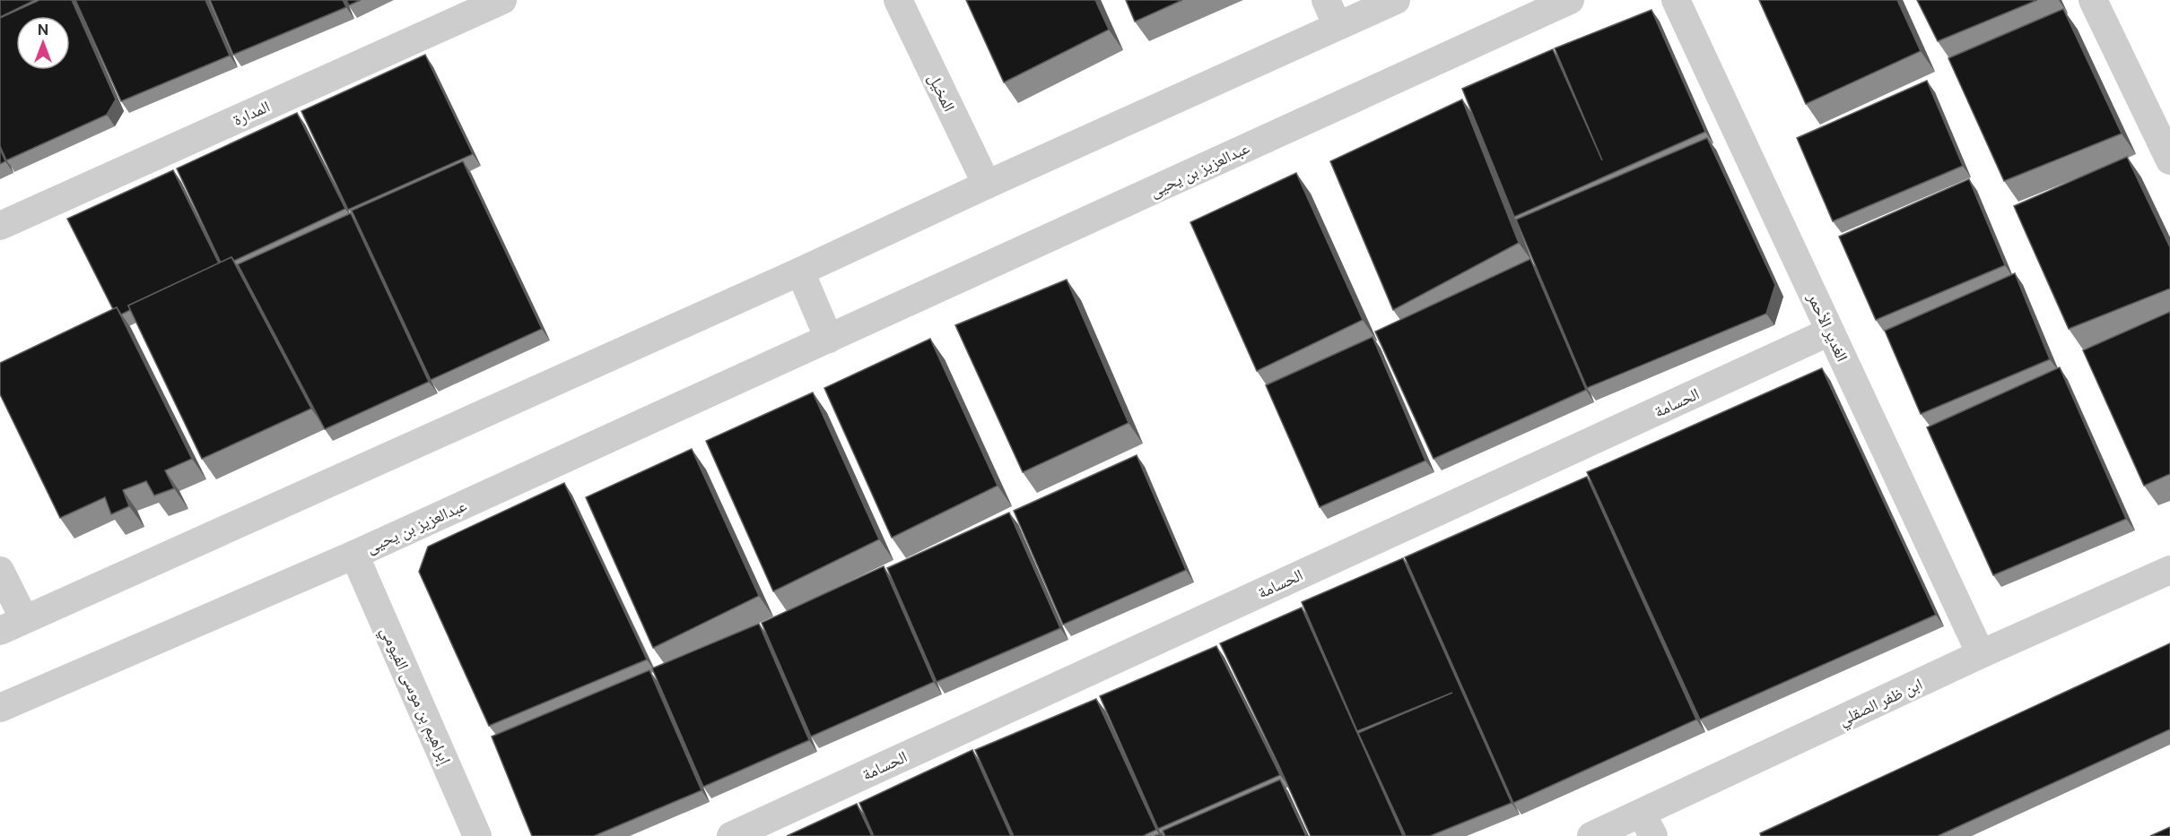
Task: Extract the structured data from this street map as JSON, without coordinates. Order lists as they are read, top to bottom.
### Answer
{
  "streets": {
    "street": [
      "المخيل",
      "المدارة",
      "عبدالعزيز بن يحيى",
      "الغدير الأحمر",
      "الحسامة",
      "إبراهيم بن موسى الفيومي",
      "ابن ظفر الصقلي"
    ]
  },
  "crossings": [
    ["عبدالعزيز بن يحيى", "إبراهيم بن موسى الفيومي"],
    ["الغدير الأحمر", "الحسامة"],
    ["الغدير الأحمر", "ابن ظفر الصقلي"]
  ],
  "north": "top"
}
